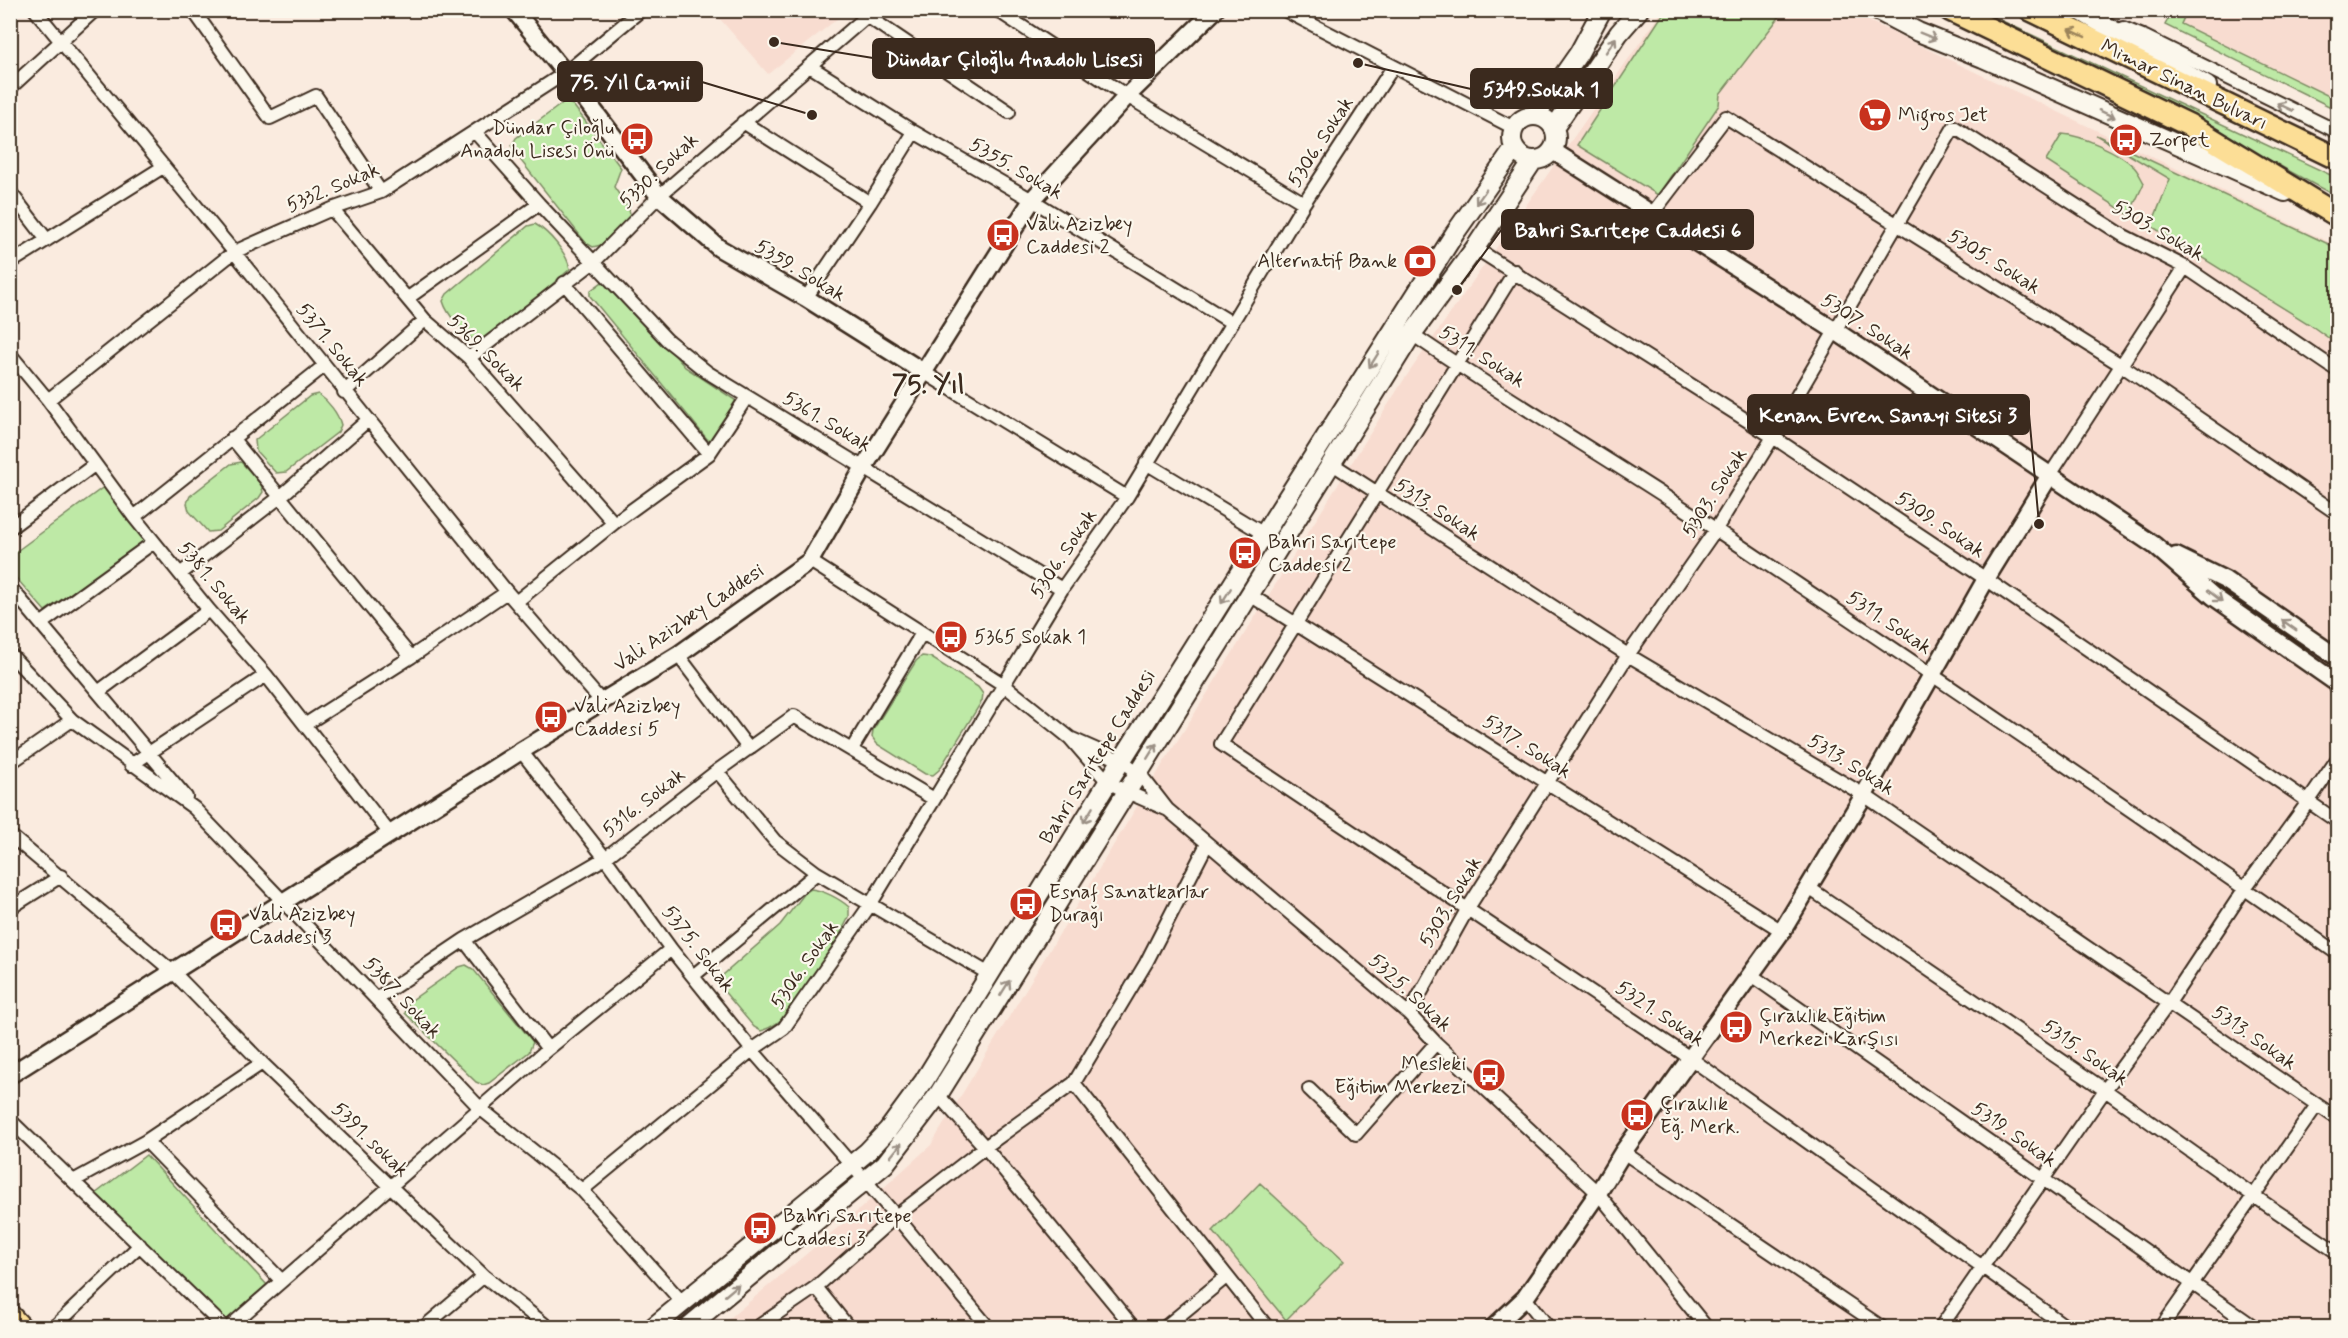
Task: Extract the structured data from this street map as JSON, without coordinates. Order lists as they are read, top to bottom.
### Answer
{
  "streets": {
    "highway": ["Mimar Sinan Bulvarı"],
    "main road": ["Bahri Sarıtepe Caddesi"],
    "street": [
      "5306. Sokak",
      "5355. Sokak",
      "5330. Sokak",
      "5332. Sokak",
      "5303. Sokak",
      "5305. Sokak",
      "5359. Sokak",
      "5307. Sokak",
      "5371. Sokak",
      "5369. Sokak",
      "5311. Sokak",
      "5361. Sokak",
      "5313. Sokak",
      "5309. Sokak",
      "5381. Sokak",
      "Vali Azizbey Caddesi",
      "5317. Sokak",
      "5316. Sokak",
      "5375. Sokak",
      "5325. Sokak",
      "5387. Sokak",
      "5321. Sokak",
      "5315. Sokak",
      "5319. Sokak",
      "5391. sokak"
    ]
  },
  "crossings": [
    ["5306. Sokak", "5355. Sokak"],
    ["5306. Sokak", "5359. Sokak"],
    ["5306. Sokak", "5361. Sokak"],
    ["5306. Sokak", "5316. Sokak"],
    ["5306. Sokak", "5375. Sokak"],
    ["5306. Sokak", "5387. Sokak"],
    ["5355. Sokak", "5330. Sokak"],
    ["5355. Sokak", "Vali Azizbey Caddesi"],
    ["5330. Sokak", "5359. Sokak"],
    ["5330. Sokak", "5369. Sokak"],
    ["5330. Sokak", "5361. Sokak"],
    ["5332. Sokak", "5359. Sokak"],
    ["5332. Sokak", "5371. Sokak"],
    ["5332. Sokak", "5369. Sokak"],
    ["5332. Sokak", "5361. Sokak"],
    ["5332. Sokak", "5381. Sokak"],
    ["5303. Sokak", "5305. Sokak"],
    ["5303. Sokak", "5307. Sokak"],
    ["5303. Sokak", "5311. Sokak"],
    ["5303. Sokak", "5313. Sokak"],
    ["5303. Sokak", "5309. Sokak"],
    ["5303. Sokak", "5317. Sokak"],
    ["5303. Sokak", "5325. Sokak"],
    ["5303. Sokak", "5321. Sokak"],
    ["5305. Sokak", "5307. Sokak"],
    ["5359. Sokak", "Vali Azizbey Caddesi"],
    ["5307. Sokak", "Bahri Sarıtepe Caddesi"],
    ["5371. Sokak", "Vali Azizbey Caddesi"],
    ["5361. Sokak", "Vali Azizbey Caddesi"],
    ["5381. Sokak", "Vali Azizbey Caddesi"],
    ["Vali Azizbey Caddesi", "5375. Sokak"],
    ["Vali Azizbey Caddesi", "5387. Sokak"],
    ["Vali Azizbey Caddesi", "5391. sokak"],
    ["5317. Sokak", "5321. Sokak"],
    ["Bahri Sarıtepe Caddesi", "5375. Sokak"],
    ["Bahri Sarıtepe Caddesi", "5387. Sokak"],
    ["5316. Sokak", "5375. Sokak"],
    ["5316. Sokak", "5387. Sokak"]
  ],
  "districts": ["75. Yıl"],
  "places": {
    "other": [
      "Dündar Çiloğlu Anadolu Lisesi",
      "5349.Sokak 1",
      "75. Yıl Camii",
      "Bahri Sarıtepe Caddesi 6",
      "Kenan Evren Sanayi Sitesi 3"
    ],
    "supermarket": ["Migros Jet"],
    "bus stop": [
      "Dündar Çiloğlu Anadolu Lisesi Önü",
      "Zorpet",
      "Vali Azizbey Caddesi 2",
      "Bahri Sarıtepe Caddesi 2",
      "5365 Sokak 1",
      "Vali Azizbey Caddesi 5",
      "Esnaf Sanatkarlar Durağı",
      "Vali Azizbey Caddesi 3",
      "Çıraklık Eğitim Merkezi Karşısı",
      "Mesleki Eğitim Merkezi",
      "Çıraklık Eğ. Merk.",
      "Bahri Sarıtepe Caddesi 3"
    ],
    "bank": ["Alternatif Bank"]
  }
}
